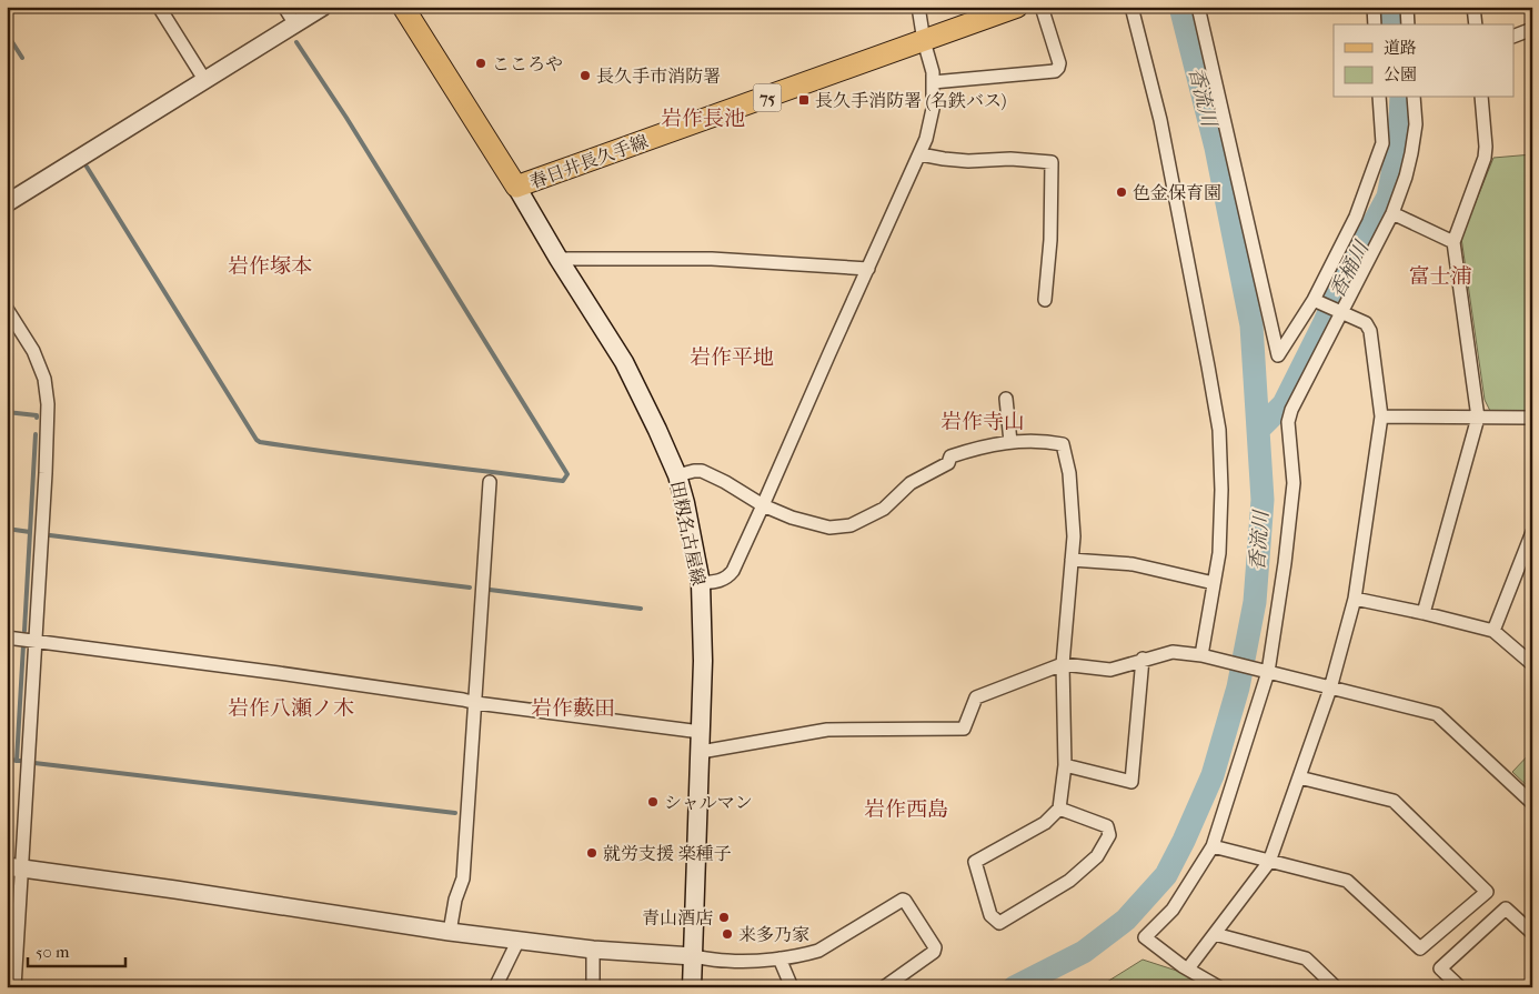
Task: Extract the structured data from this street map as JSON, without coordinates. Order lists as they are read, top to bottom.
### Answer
{
  "streets": {
    "main road": ["75", "春日井長久手線", "田籾名古屋線"]
  },
  "crossings": [
    ["春日井長久手線", "田籾名古屋線"]
  ],
  "districts": [
    "岩作長池",
    "岩作塚本",
    "富士浦",
    "岩作平地",
    "岩作寺山",
    "岩作八瀬ノ木",
    "岩作藪田",
    "岩作西島"
  ],
  "water": ["香流川", "香桶川"],
  "places": {
    "other": [
      "こころや",
      "長久手市消防署",
      "色金保育園",
      "シャルマン",
      "就労支援 楽種子",
      "青山酒店",
      "来多乃家"
    ],
    "transit": ["長久手消防署 (名鉄バス)"]
  },
  "legend": ["道路", "公園"],
  "scale_bar": "50 m"
}
